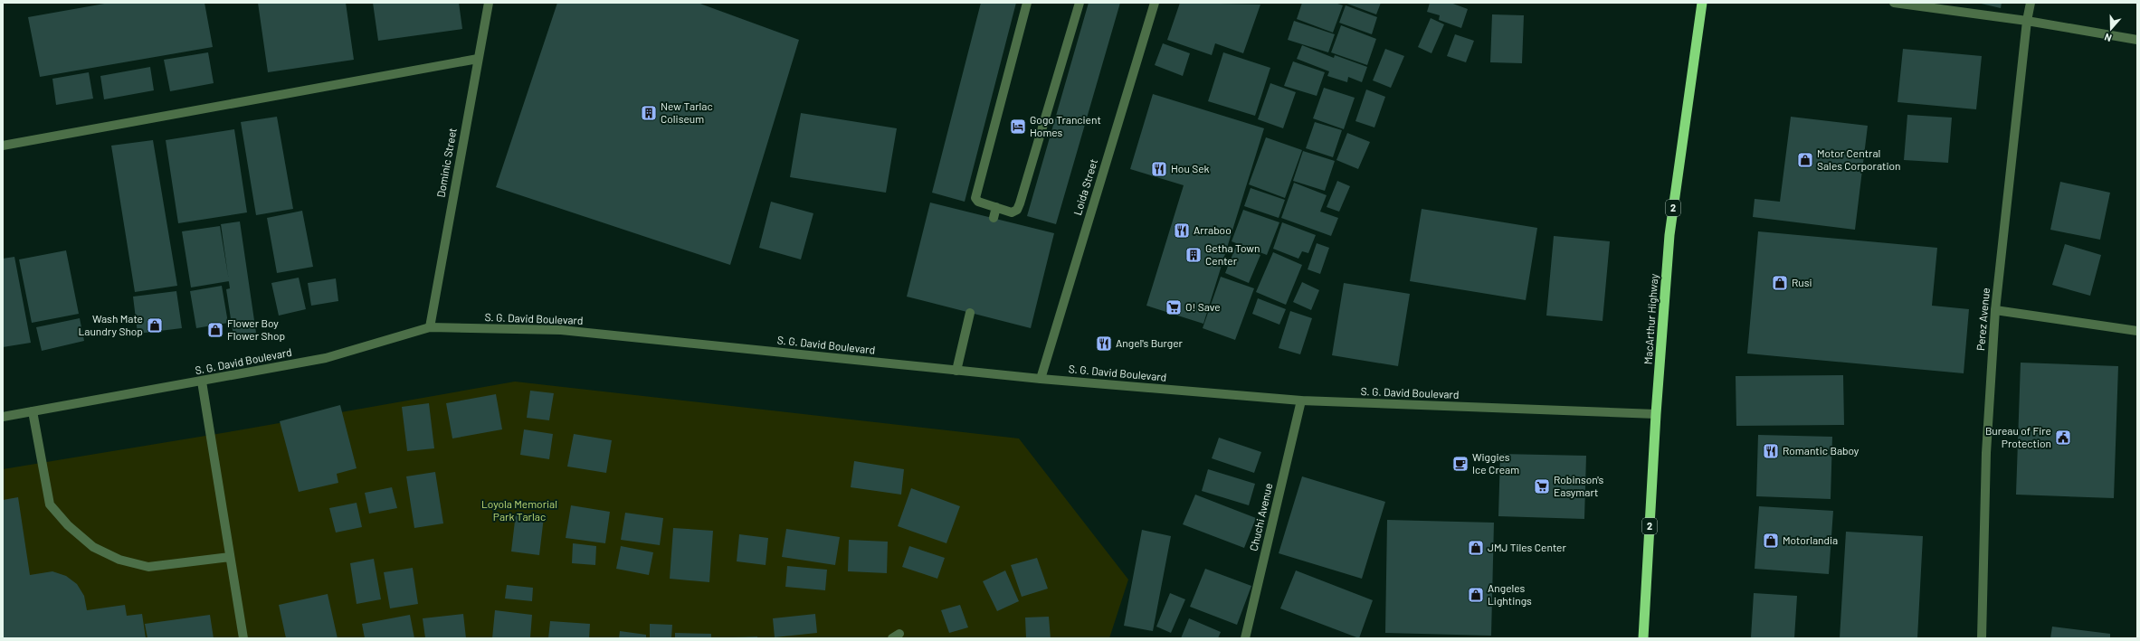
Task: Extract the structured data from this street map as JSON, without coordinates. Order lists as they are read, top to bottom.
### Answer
{
  "streets": {
    "highway": ["2", "MacArthur Highway"],
    "street": [
      "Dominic Street",
      "Loida Street",
      "S. G. David Boulevard",
      "Perez Avenue",
      "Chuchi Avenue"
    ]
  },
  "crossings": [
    ["Dominic Street", "S. G. David Boulevard"],
    ["Loida Street", "S. G. David Boulevard"],
    ["S. G. David Boulevard", "MacArthur Highway"],
    ["S. G. David Boulevard", "Chuchi Avenue"]
  ],
  "parks": ["Loyola Memorial Park Tarlac"],
  "places": {
    "building": ["New Tarlac Coliseum", "Getha Town Center"],
    "hotel": ["Gogo Trancient Homes"],
    "shop": [
      "Motor Central Sales Corporation",
      "Rusi",
      "Wash Mate Laundry Shop",
      "Flower Boy Flower Shop",
      "Motorlandia",
      "JMJ Tiles Center",
      "Angeles Lightings"
    ],
    "restaurant": [
      "Hou Sek",
      "Arraboo",
      "Angel's Burger",
      "Romantic Baboy"
    ],
    "supermarket": ["O! Save", "Robinson's Easymart"],
    "public building": ["Bureau of Fire Protection"],
    "cafe": ["Wiggies Ice Cream"]
  },
  "north": "bottom"
}
